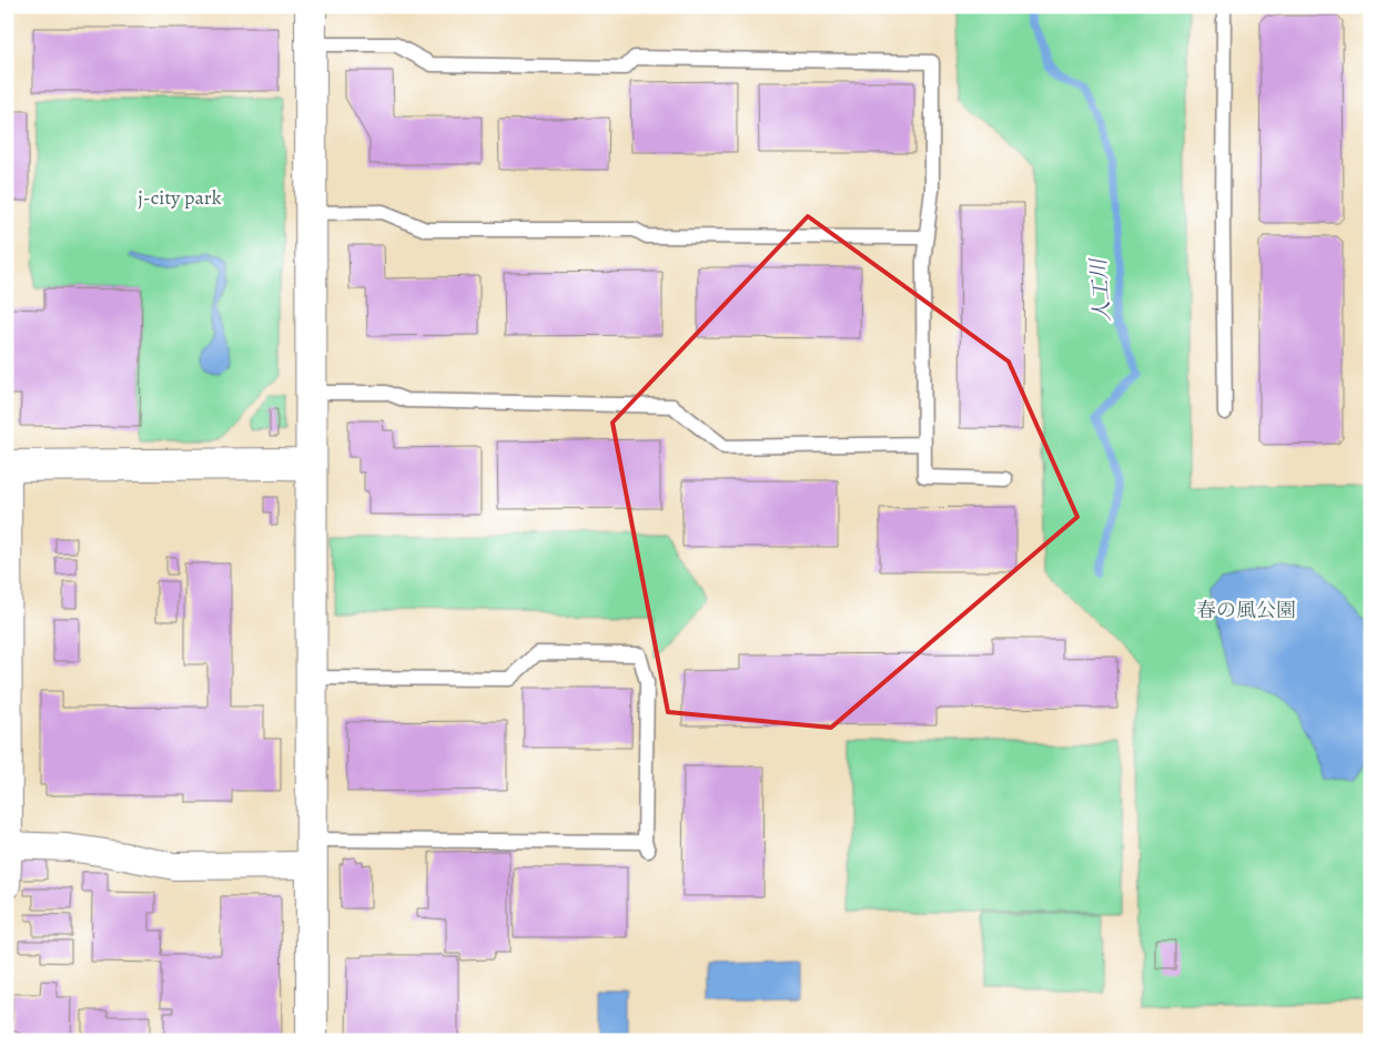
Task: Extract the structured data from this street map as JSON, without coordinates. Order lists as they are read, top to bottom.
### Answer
{
  "water": ["人工川"],
  "parks": ["j-city park", "春の風公園"]
}
